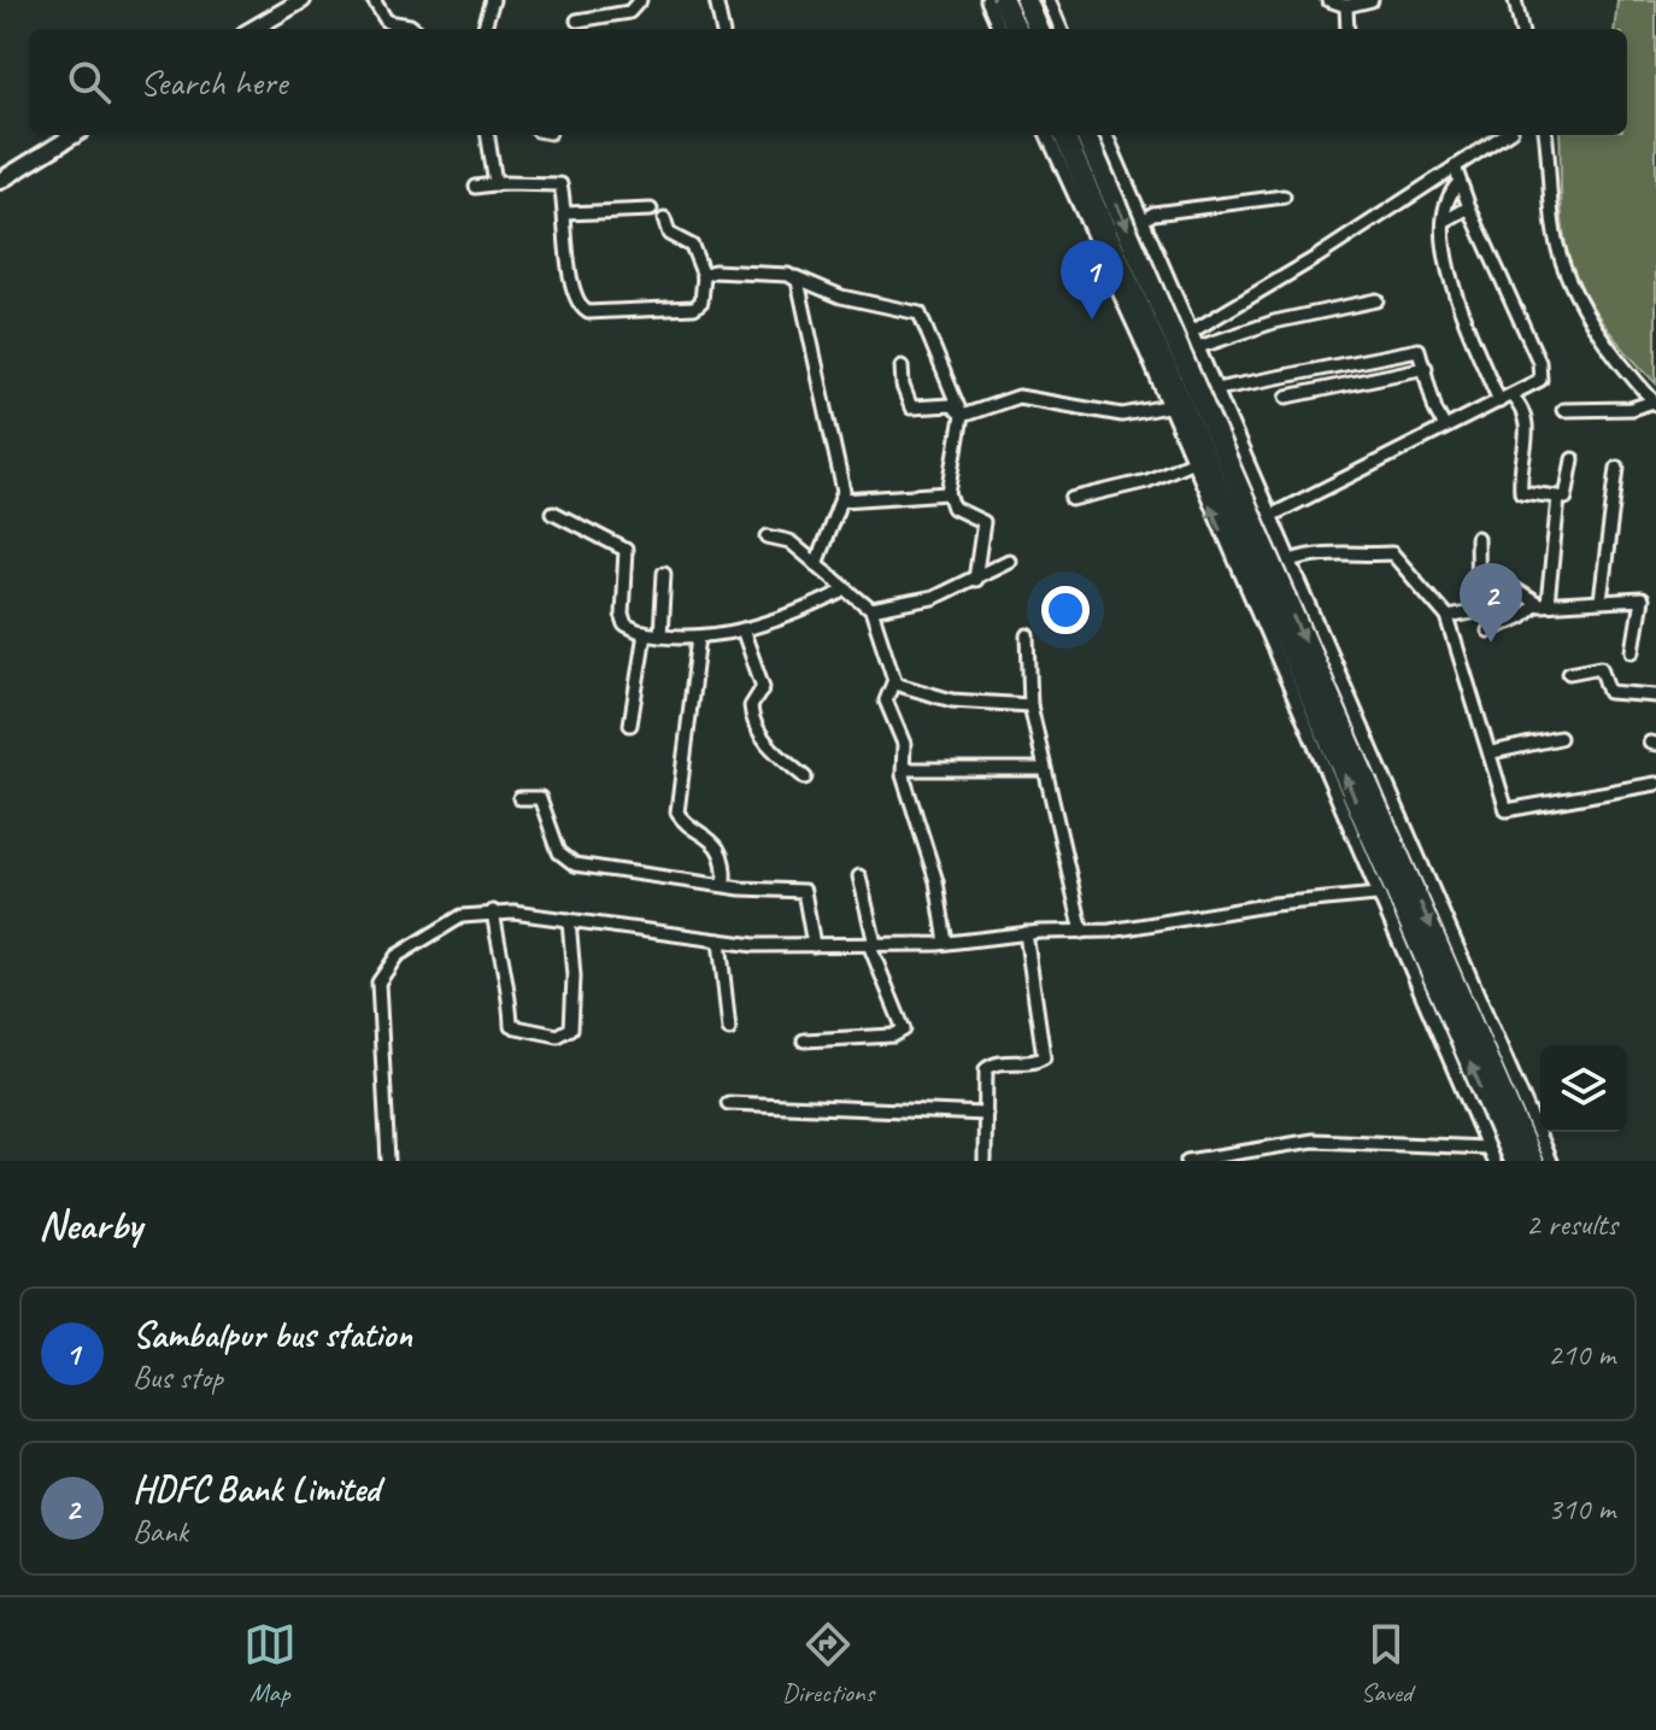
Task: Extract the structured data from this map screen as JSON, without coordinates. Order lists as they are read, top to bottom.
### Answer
{
  "page": {
    "search": "Search here",
    "pins": ["1", "2"],
    "heading": ["Nearby", "2 results"],
    "list": [
      {
        "mark": "1",
        "name": "Sambalpur bus station",
        "note": "Bus stop",
        "value": "210 m"
      },
      {
        "mark": "2",
        "name": "HDFC Bank Limited",
        "note": "Bank",
        "value": "310 m"
      }
    ],
    "nav": ["Map", "Directions", "Saved"]
  }
}
